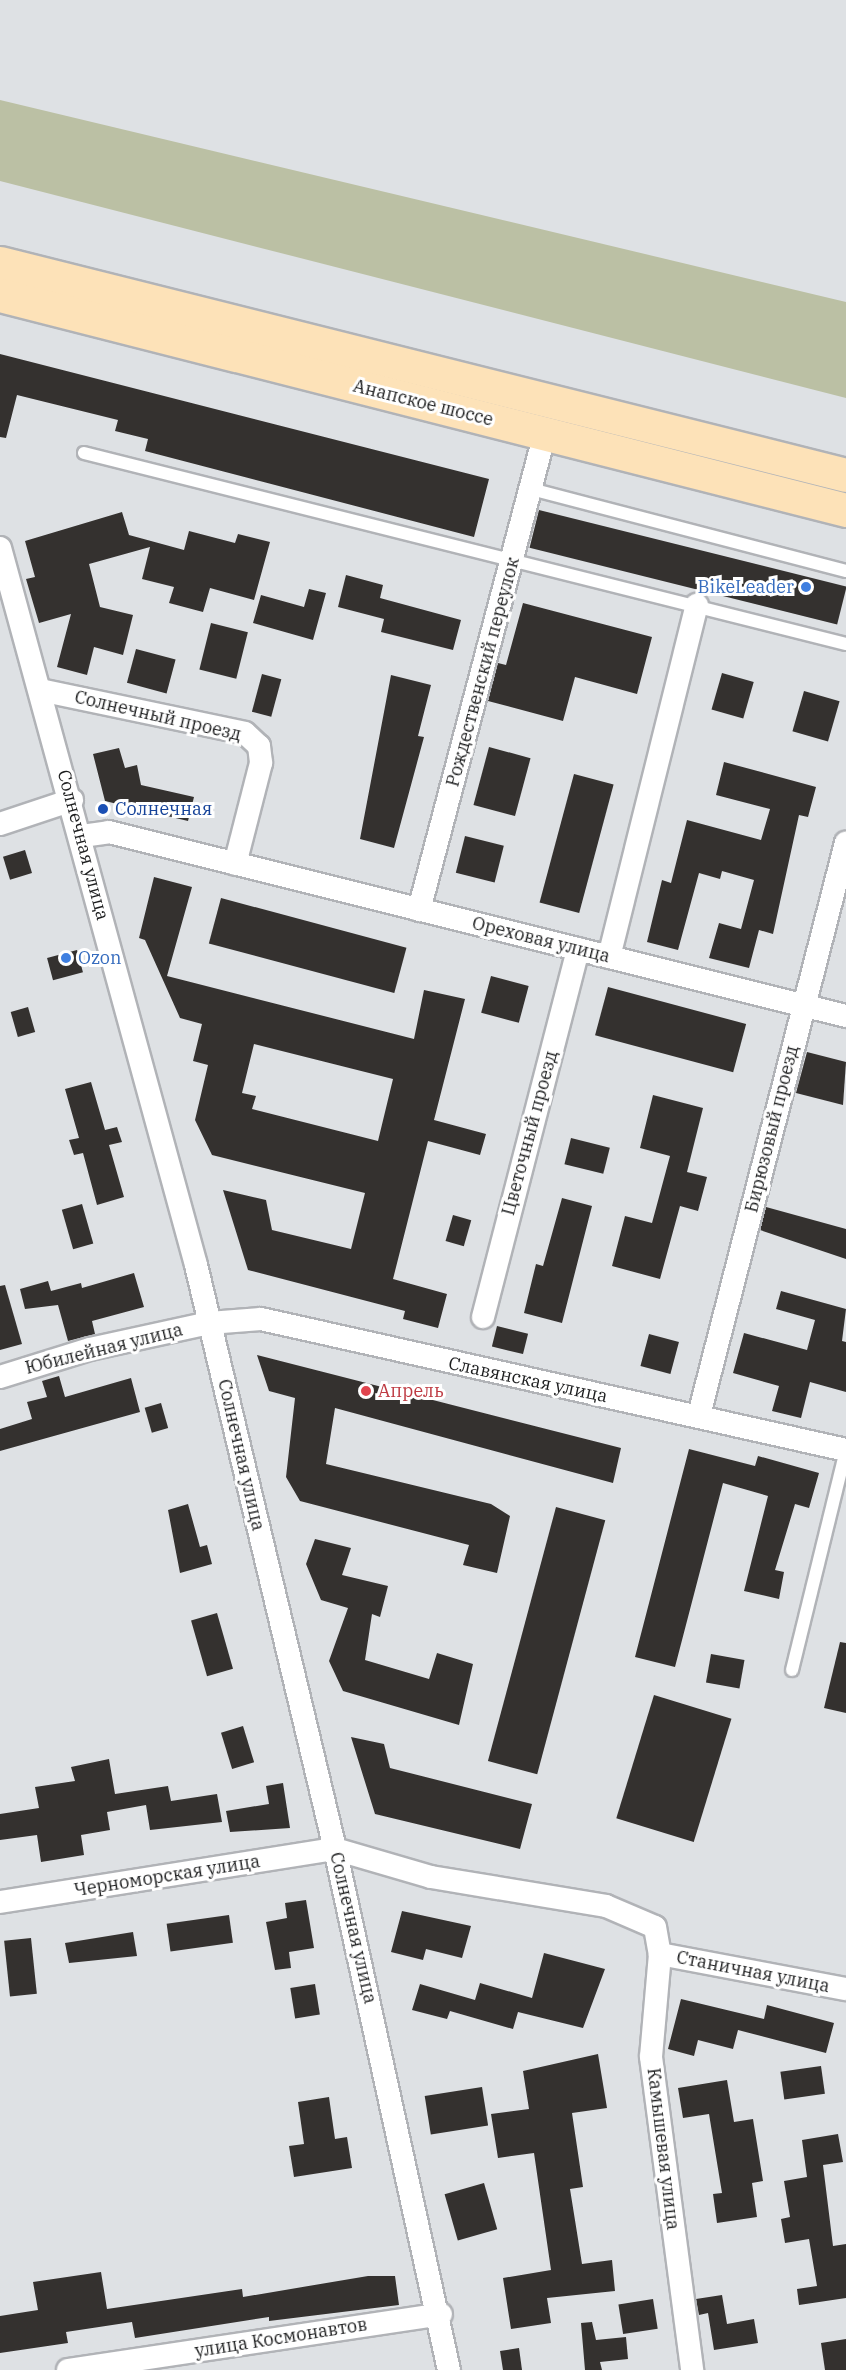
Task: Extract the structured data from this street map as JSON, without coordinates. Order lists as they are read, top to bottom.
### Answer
{
  "streets": {
    "main road": ["Анапское шоссе"],
    "street": [
      "Рождественский переулок",
      "Солнечный проезд",
      "Солнечная улица",
      "Ореховая улица",
      "Бирюзовый проезд",
      "Цветочный проезд",
      "Юбилейная улица",
      "Славянская улица",
      "Черноморская улица",
      "Станичная улица",
      "Камышевая улица",
      "улица Космонавтов"
    ]
  },
  "crossings": [
    ["Анапское шоссе", "Рождественский переулок"],
    ["Рождественский переулок", "Ореховая улица"],
    ["Солнечный проезд", "Солнечная улица"],
    ["Солнечный проезд", "Ореховая улица"],
    ["Солнечная улица", "Ореховая улица"],
    ["Солнечная улица", "Юбилейная улица"],
    ["Солнечная улица", "Славянская улица"],
    ["Солнечная улица", "Черноморская улица"],
    ["Солнечная улица", "Камышевая улица"],
    ["Солнечная улица", "улица Космонавтов"],
    ["Ореховая улица", "Бирюзовый проезд"],
    ["Ореховая улица", "Цветочный проезд"],
    ["Бирюзовый проезд", "Славянская улица"],
    ["Юбилейная улица", "Славянская улица"],
    ["Черноморская улица", "Камышевая улица"],
    ["Станичная улица", "Камышевая улица"]
  ],
  "places": [
    "BikeLeader",
    "Солнечная",
    "Ozon",
    "Апрель"
  ]
}
